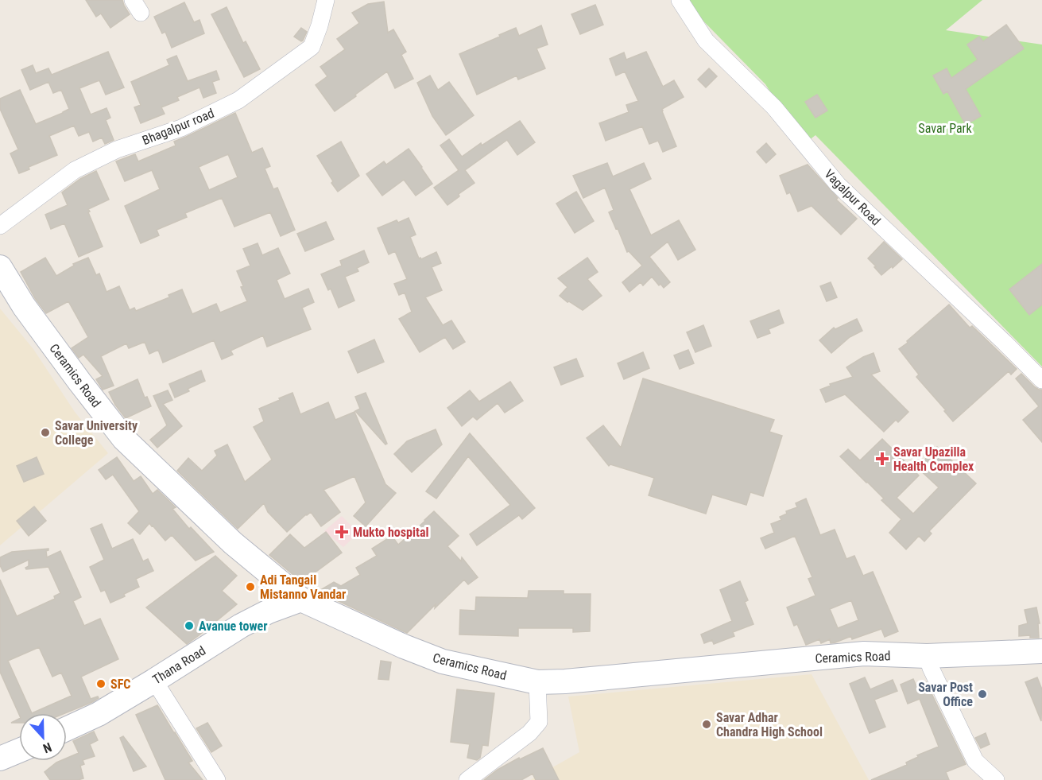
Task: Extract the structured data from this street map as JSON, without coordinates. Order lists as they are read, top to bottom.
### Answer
{
  "streets": {
    "street": [
      "Bhagalpur road",
      "Vagalpur Road",
      "Ceramics Road",
      "Thana Road"
    ]
  },
  "crossings": [
    ["Ceramics Road", "Thana Road"]
  ],
  "parks": ["Savar Park"],
  "places": {
    "other": [
      "Savar University College",
      "Adi Tangail Mistanno Vandar",
      "Avanue tower",
      "SFC",
      "Savar Post Office",
      "Savar Adhar Chandra High School"
    ],
    "health": ["Savar Upazilla Health Complex", "Mukto hospital"]
  },
  "north": "bottom"
}
